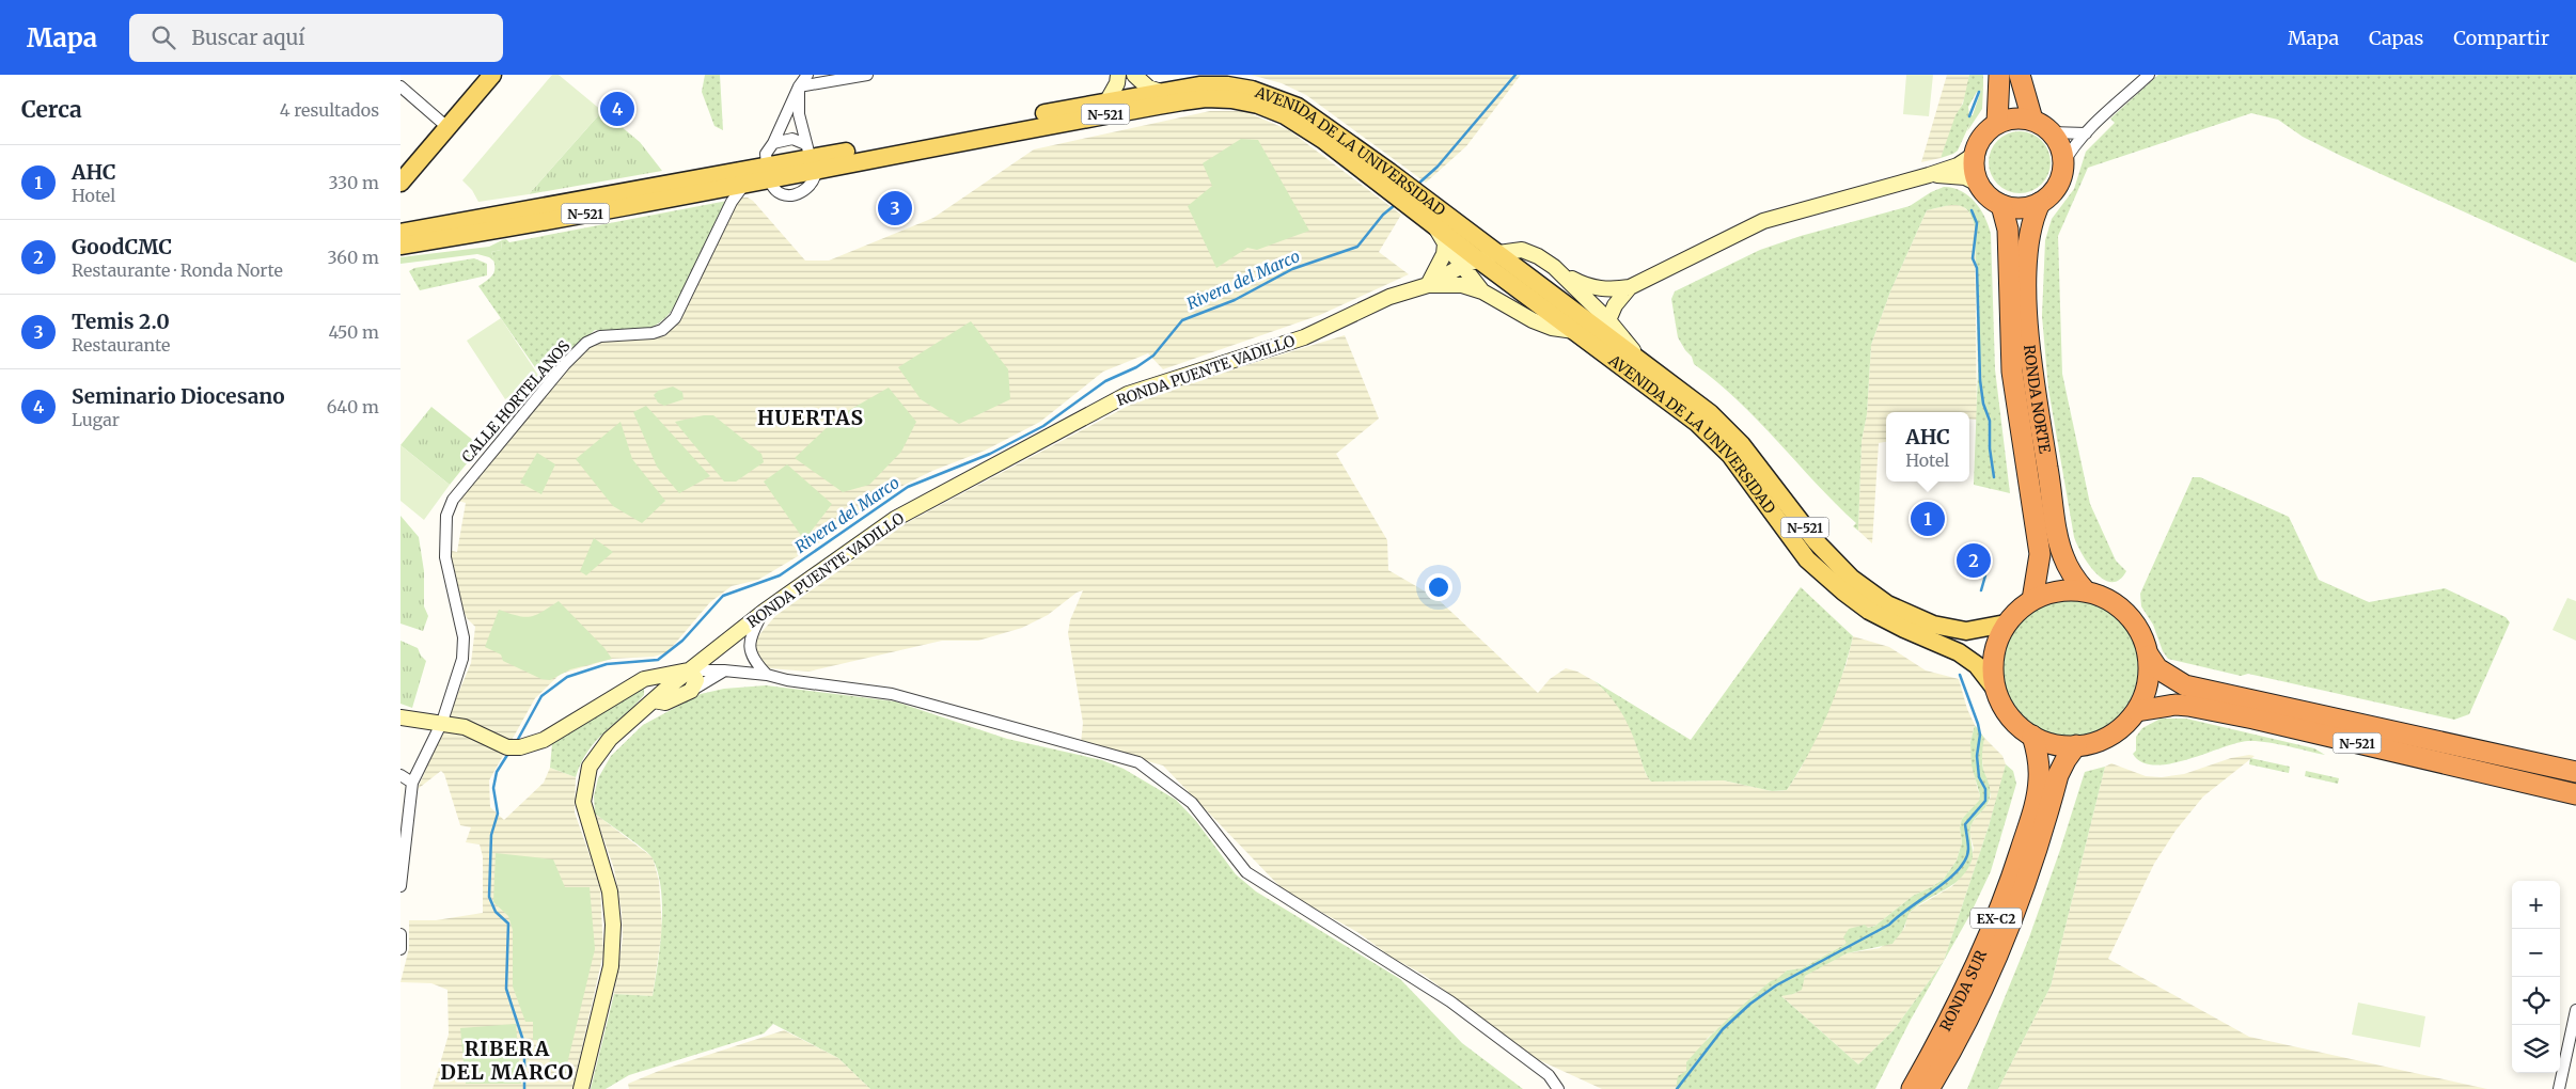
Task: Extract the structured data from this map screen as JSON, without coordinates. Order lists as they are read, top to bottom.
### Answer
{
  "streets": {
    "highway": [
      "N-521",
      "RONDA NORTE",
      "EX-C2",
      "RONDA SUR"
    ],
    "main road": ["AVENIDA DE LA UNIVERSIDAD", "RONDA PUENTE VADILLO"],
    "street": ["CALLE HORTELANOS"]
  },
  "crossings": [
    ["N-521", "AVENIDA DE LA UNIVERSIDAD"],
    ["N-521", "RONDA NORTE"],
    ["N-521", "RONDA SUR"],
    ["AVENIDA DE LA UNIVERSIDAD", "RONDA PUENTE VADILLO"],
    ["AVENIDA DE LA UNIVERSIDAD", "RONDA NORTE"],
    ["AVENIDA DE LA UNIVERSIDAD", "CALLE HORTELANOS"],
    ["AVENIDA DE LA UNIVERSIDAD", "RONDA SUR"],
    ["RONDA NORTE", "RONDA SUR"]
  ],
  "districts": ["HUERTAS", "RIBERA DEL MARCO"],
  "water": ["Rivera del Marco"],
  "page": {
    "header": "Mapa",
    "search": "Buscar aquí",
    "nav": ["Mapa", "Capas", "Compartir"],
    "heading": ["Cerca", "4 resultados"],
    "pins": [
      "4",
      "3",
      "1",
      "2"
    ],
    "list": [
      {
        "mark": "1",
        "name": "AHC",
        "note": "Hotel",
        "value": "330 m"
      },
      {
        "mark": "2",
        "name": "GoodCMC",
        "note": "Restaurante · Ronda Norte",
        "value": "360 m"
      },
      {
        "mark": "3",
        "name": "Temis 2.0",
        "note": "Restaurante",
        "value": "450 m"
      },
      {
        "mark": "4",
        "name": "Seminario Diocesano",
        "note": "Lugar",
        "value": "640 m"
      }
    ],
    "popup": ["AHC", "Hotel"],
    "map_buttons": ["+", "−"]
  }
}
